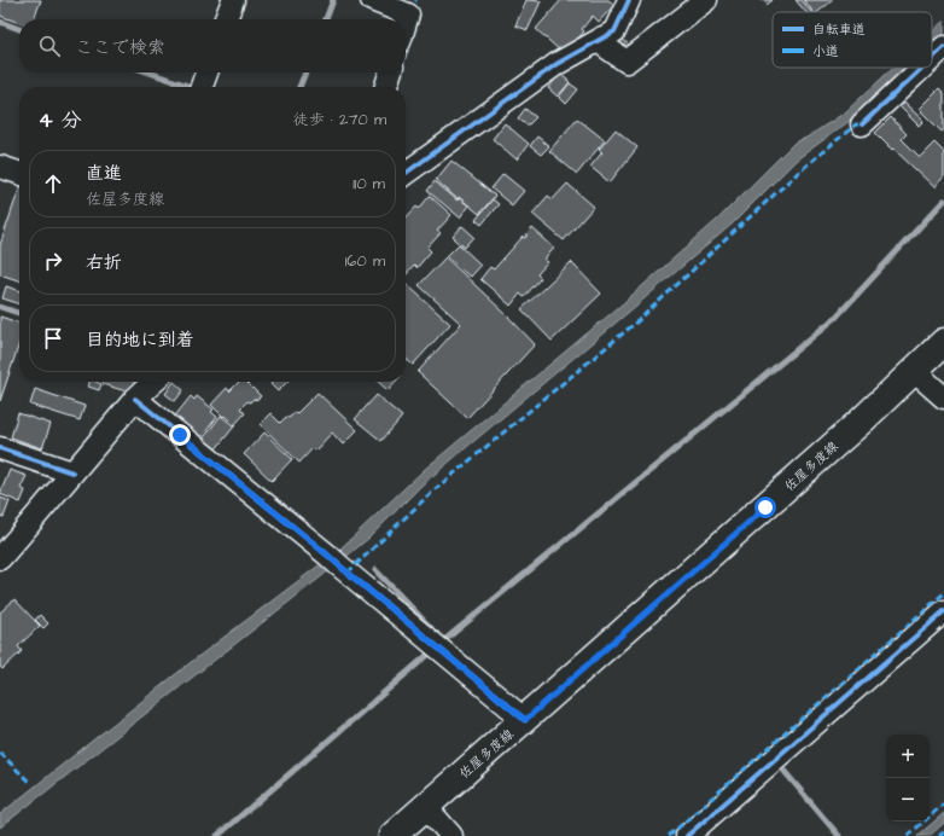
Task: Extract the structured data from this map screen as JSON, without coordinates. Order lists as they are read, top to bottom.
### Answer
{
  "streets": {
    "main road": ["佐屋多度線"]
  },
  "legend": ["自転車道", "小道"],
  "page": {
    "search": "ここで検索",
    "heading": ["4 分", "徒歩 · 270 m"],
    "list": [
      ["直進", "佐屋多度線", "110 m"],
      ["右折", "160 m"],
      "目的地に到着"
    ],
    "map_buttons": ["+", "−"]
  }
}
